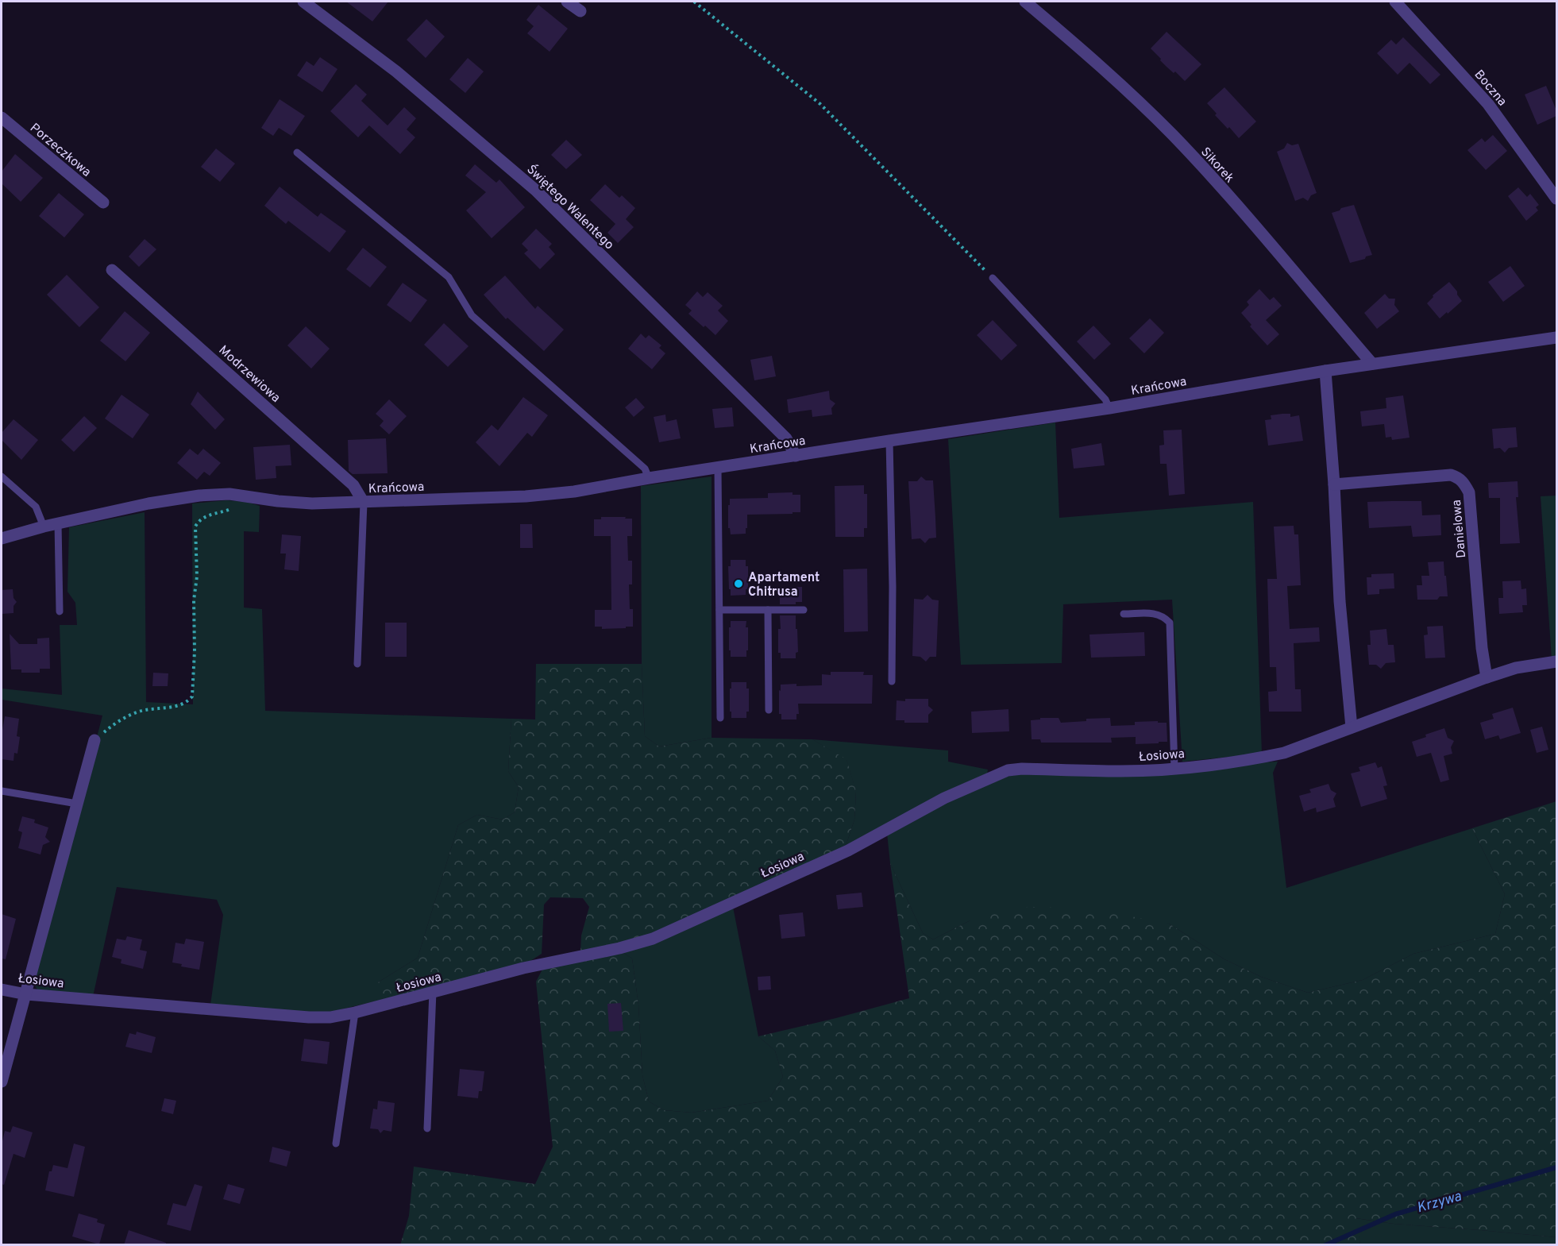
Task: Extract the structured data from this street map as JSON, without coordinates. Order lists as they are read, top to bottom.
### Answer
{
  "streets": {
    "street": [
      "Boczna",
      "Porzeczkowa",
      "Sikorek",
      "Świętego Walentego",
      "Modrzewiowa",
      "Krańcowa",
      "Danielowa",
      "Łosiowa"
    ]
  },
  "crossings": [
    ["Sikorek", "Krańcowa"],
    ["Świętego Walentego", "Krańcowa"],
    ["Modrzewiowa", "Krańcowa"],
    ["Danielowa", "Łosiowa"]
  ],
  "water": ["Krzywa"],
  "places": ["Apartament Chitrusa"]
}
